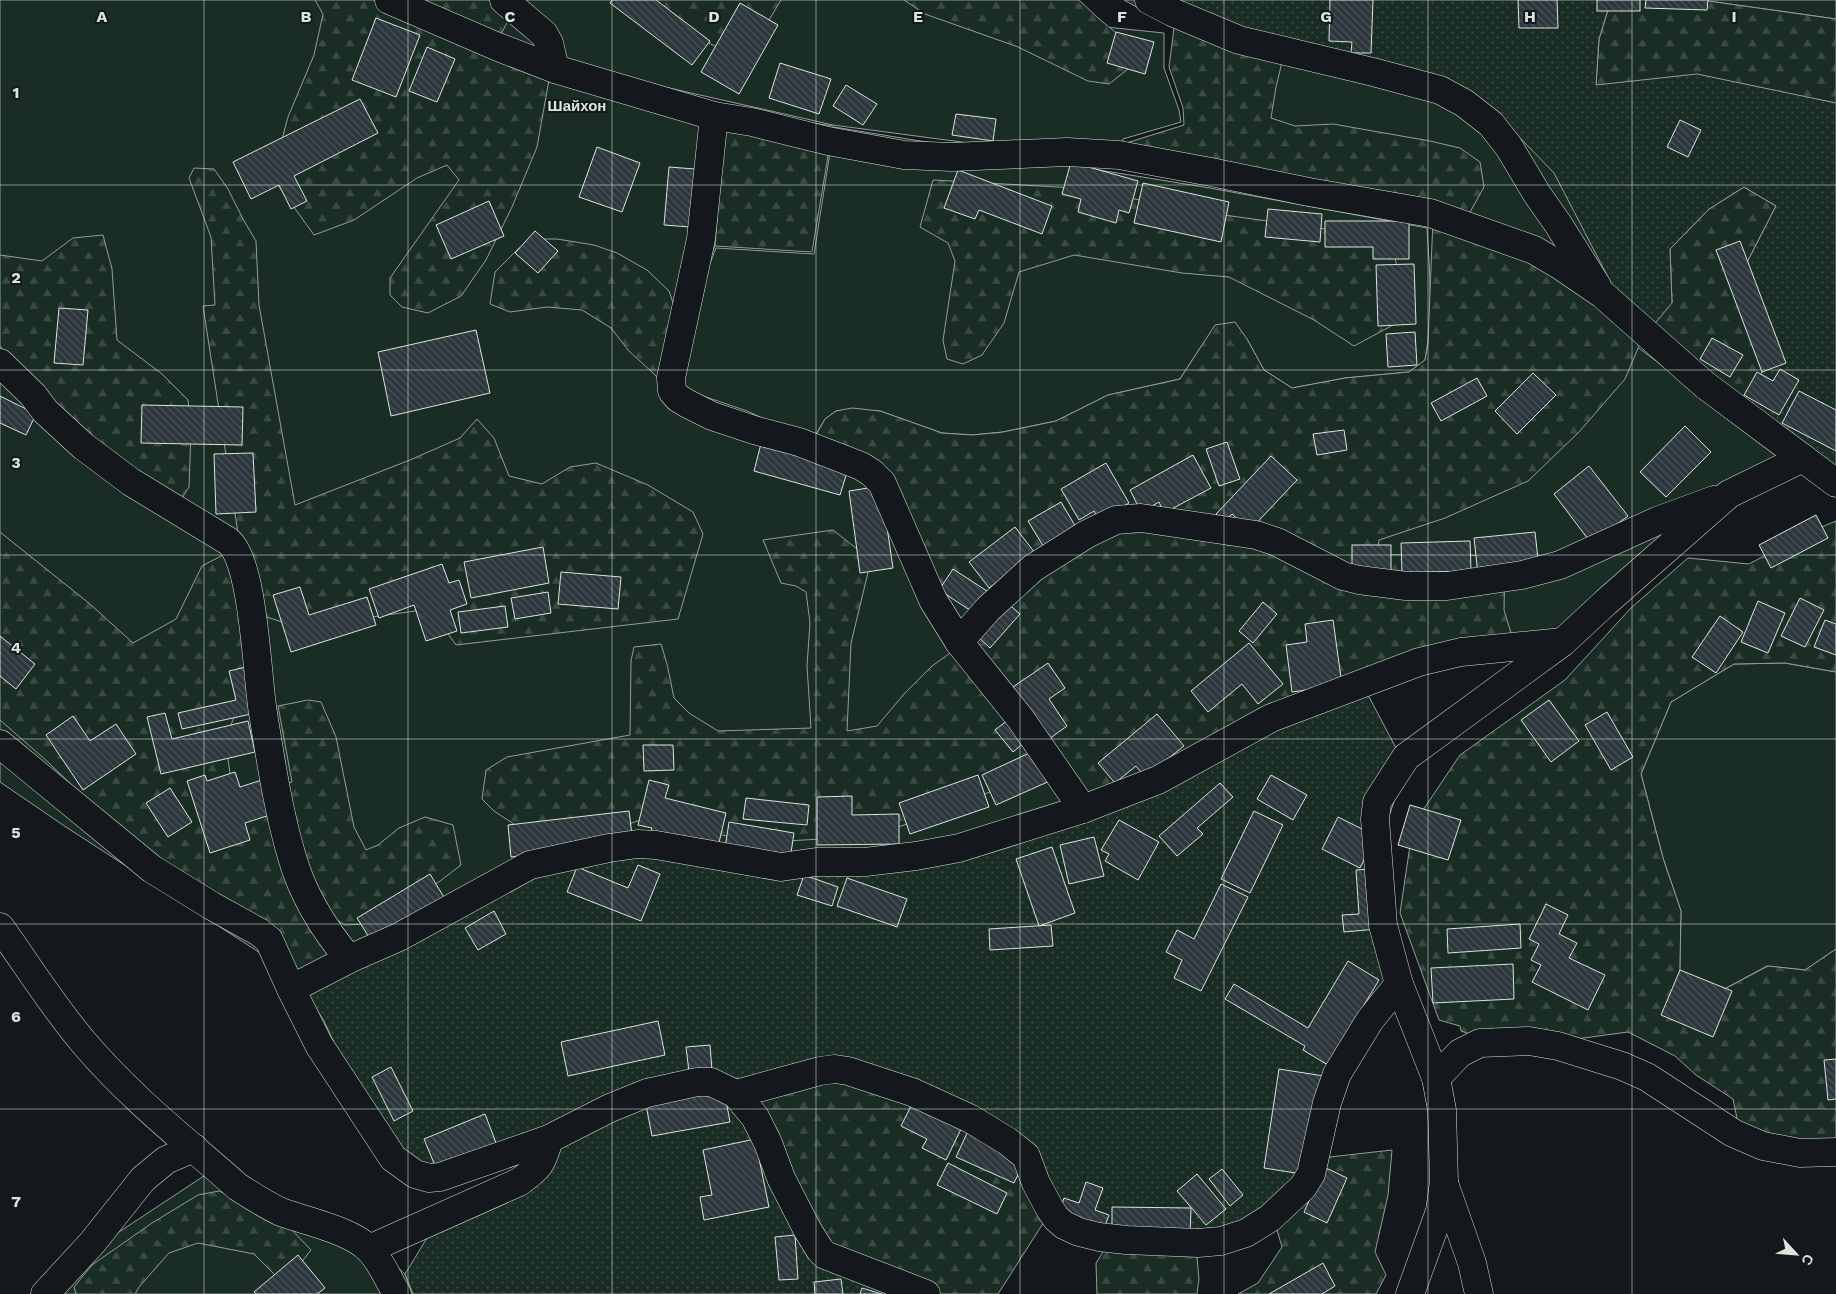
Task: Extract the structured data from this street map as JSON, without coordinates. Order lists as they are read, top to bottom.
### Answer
{
  "districts": ["Шайхон"],
  "north": "bottom right",
  "grid": {
    "columns": [
      "A",
      "B",
      "C",
      "D",
      "E",
      "F",
      "G",
      "H",
      "I"
    ],
    "rows": [
      "1",
      "2",
      "3",
      "4",
      "5",
      "6",
      "7"
    ]
  }
}
